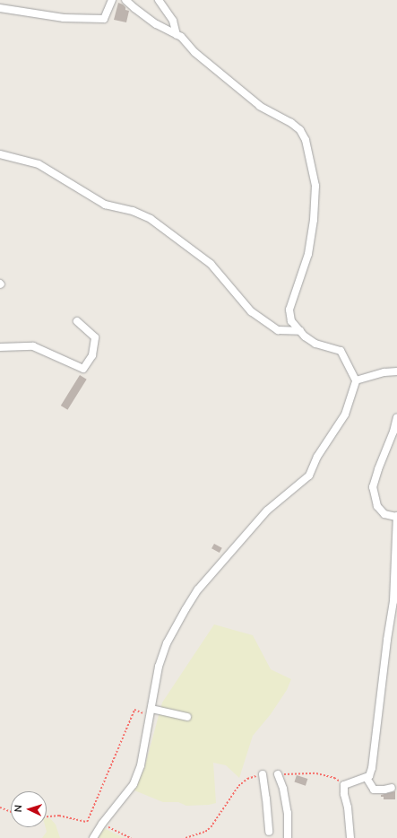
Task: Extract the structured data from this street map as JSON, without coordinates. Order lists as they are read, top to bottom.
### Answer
{
  "north": "left"
}
